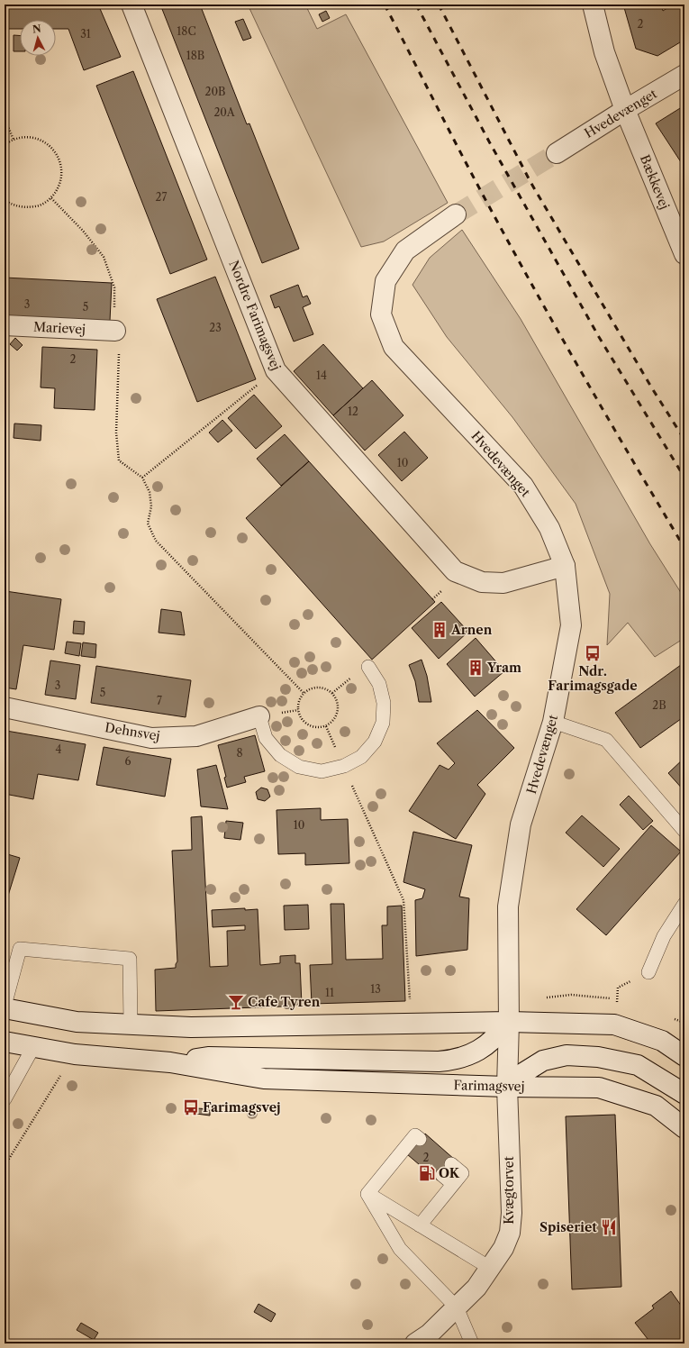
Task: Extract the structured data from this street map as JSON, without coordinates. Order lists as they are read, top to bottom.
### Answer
{
  "streets": {
    "street": [
      "Hvedevænget",
      "Bækkevej",
      "Nordre Farimagsvej",
      "Marievej",
      "Dehnsvej",
      "Farimagsvej",
      "Kvægtorvet"
    ]
  },
  "crossings": [
    ["Hvedevænget", "Bækkevej"],
    ["Hvedevænget", "Nordre Farimagsvej"],
    ["Hvedevænget", "Kvægtorvet"],
    ["Farimagsvej", "Kvægtorvet"]
  ],
  "places": {
    "building": ["Arnen", "Yram"],
    "bus stop": ["Ndr. Farimagsgade", "Farimagsvej"],
    "bar": ["Cafe Tyren"],
    "fuel station": ["OK"],
    "restaurant": ["Spiseriet"]
  },
  "house_numbers": [
    "2",
    "18C",
    "31",
    "18B",
    "20B",
    "20A",
    "27",
    "3",
    "5",
    "23",
    "2",
    "14",
    "12",
    "10",
    "3",
    "5",
    "7",
    "2B",
    "4",
    "8",
    "6",
    "10",
    "13",
    "11",
    "2"
  ],
  "north": "top"
}
